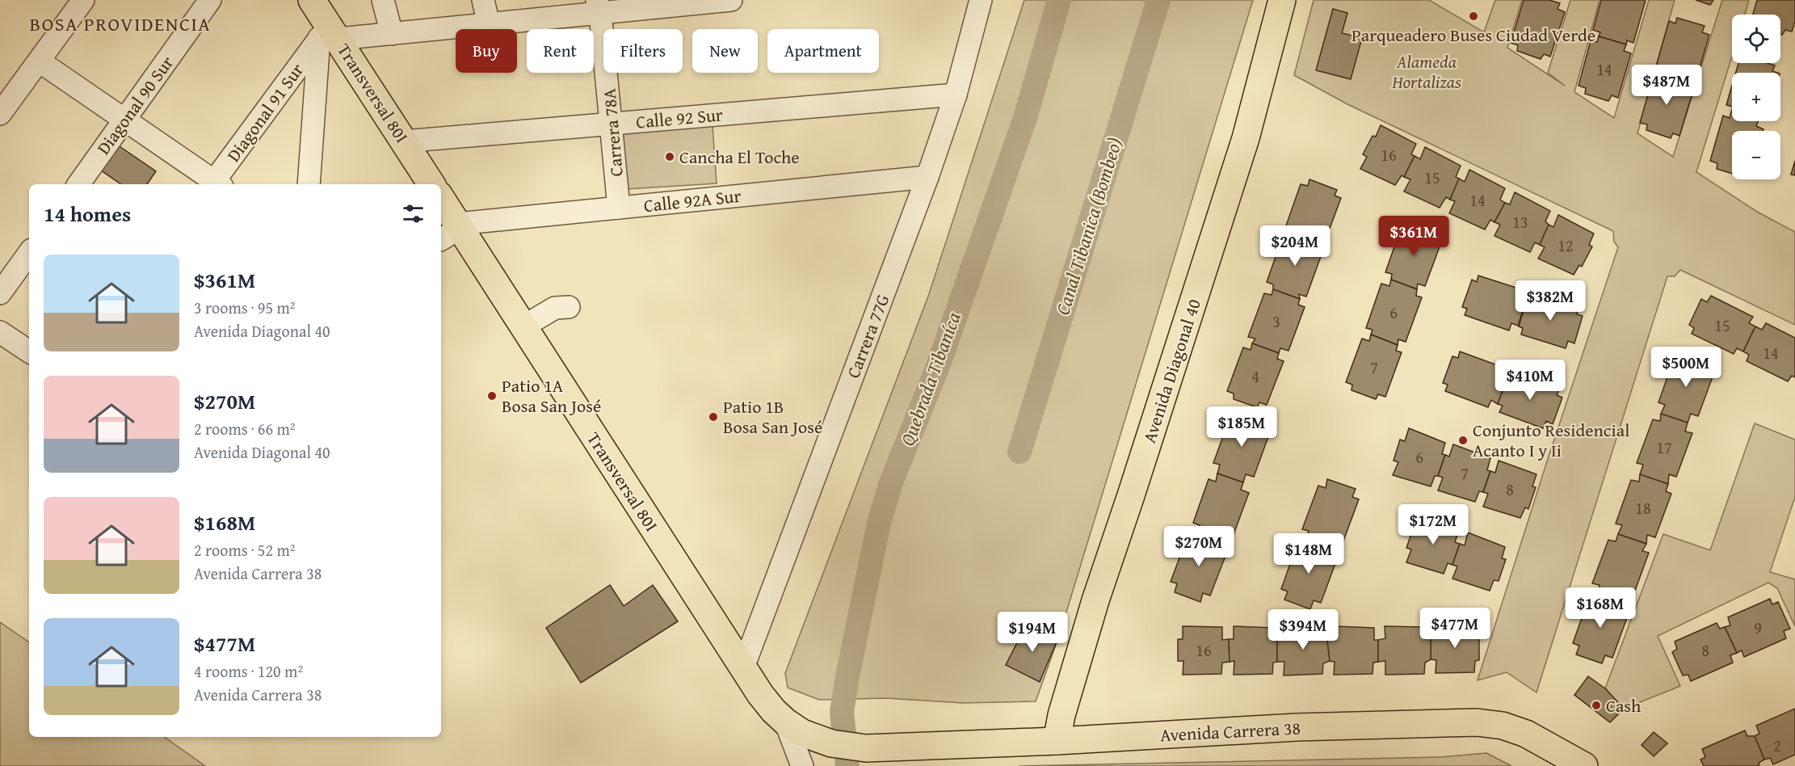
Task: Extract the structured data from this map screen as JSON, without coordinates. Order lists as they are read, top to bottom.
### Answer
{
  "streets": {
    "main road": ["Transversal 80I", "Avenida Diagonal 40", "Avenida Carrera 38"],
    "street": [
      "Diagonal 90 Sur",
      "Diagonal 91 Sur",
      "Calle 92 Sur",
      "Carrera 78A",
      "Calle 92A Sur",
      "Carrera 77G"
    ]
  },
  "crossings": [
    ["Transversal 80I", "Diagonal 91 Sur"],
    ["Transversal 80I", "Calle 92 Sur"],
    ["Transversal 80I", "Calle 92A Sur"],
    ["Transversal 80I", "Carrera 77G"],
    ["Transversal 80I", "Avenida Carrera 38"],
    ["Calle 92 Sur", "Carrera 78A"],
    ["Calle 92 Sur", "Carrera 77G"],
    ["Carrera 78A", "Calle 92A Sur"],
    ["Calle 92A Sur", "Carrera 77G"],
    ["Avenida Diagonal 40", "Avenida Carrera 38"]
  ],
  "districts": ["BOSA PROVIDENCIA"],
  "water": ["Canal Tibanica (Bombeo)", "Quebrada Tibaníca"],
  "parks": ["Alameda Hortalizas"],
  "places": [
    "Parqueadero Buses Ciudad Verde",
    "Cancha El Toche",
    "Patio 1A Bosa San José",
    "Patio 1B Bosa San José",
    "Conjunto Residencial Acanto I y Ii",
    "Cash"
  ],
  "house_numbers": [
    "14",
    "16",
    "15",
    "14",
    "13",
    "12",
    "6",
    "3",
    "15",
    "14",
    "7",
    "4",
    "17",
    "6",
    "7",
    "8",
    "18",
    "9",
    "16",
    "8",
    "2"
  ],
  "page": {
    "map_buttons": ["+", "−"],
    "chip": [
      "Buy",
      "Rent",
      "Filters",
      "New",
      "Apartment"
    ],
    "price": [
      "$487M",
      "$361M",
      "$204M",
      "$382M",
      "$500M",
      "$410M",
      "$185M",
      "$172M",
      "$270M",
      "$148M",
      "$168M",
      "$477M",
      "$394M",
      "$194M"
    ],
    "heading": "14 homes",
    "list": [
      {
        "name": "$361M",
        "note": "3 rooms · 95 m² · Avenida Diagonal 40"
      },
      {
        "name": "$270M",
        "note": "2 rooms · 66 m² · Avenida Diagonal 40"
      },
      {
        "name": "$168M",
        "note": "2 rooms · 52 m² · Avenida Carrera 38"
      },
      {
        "name": "$477M",
        "note": "4 rooms · 120 m² · Avenida Carrera 38"
      }
    ]
  }
}
